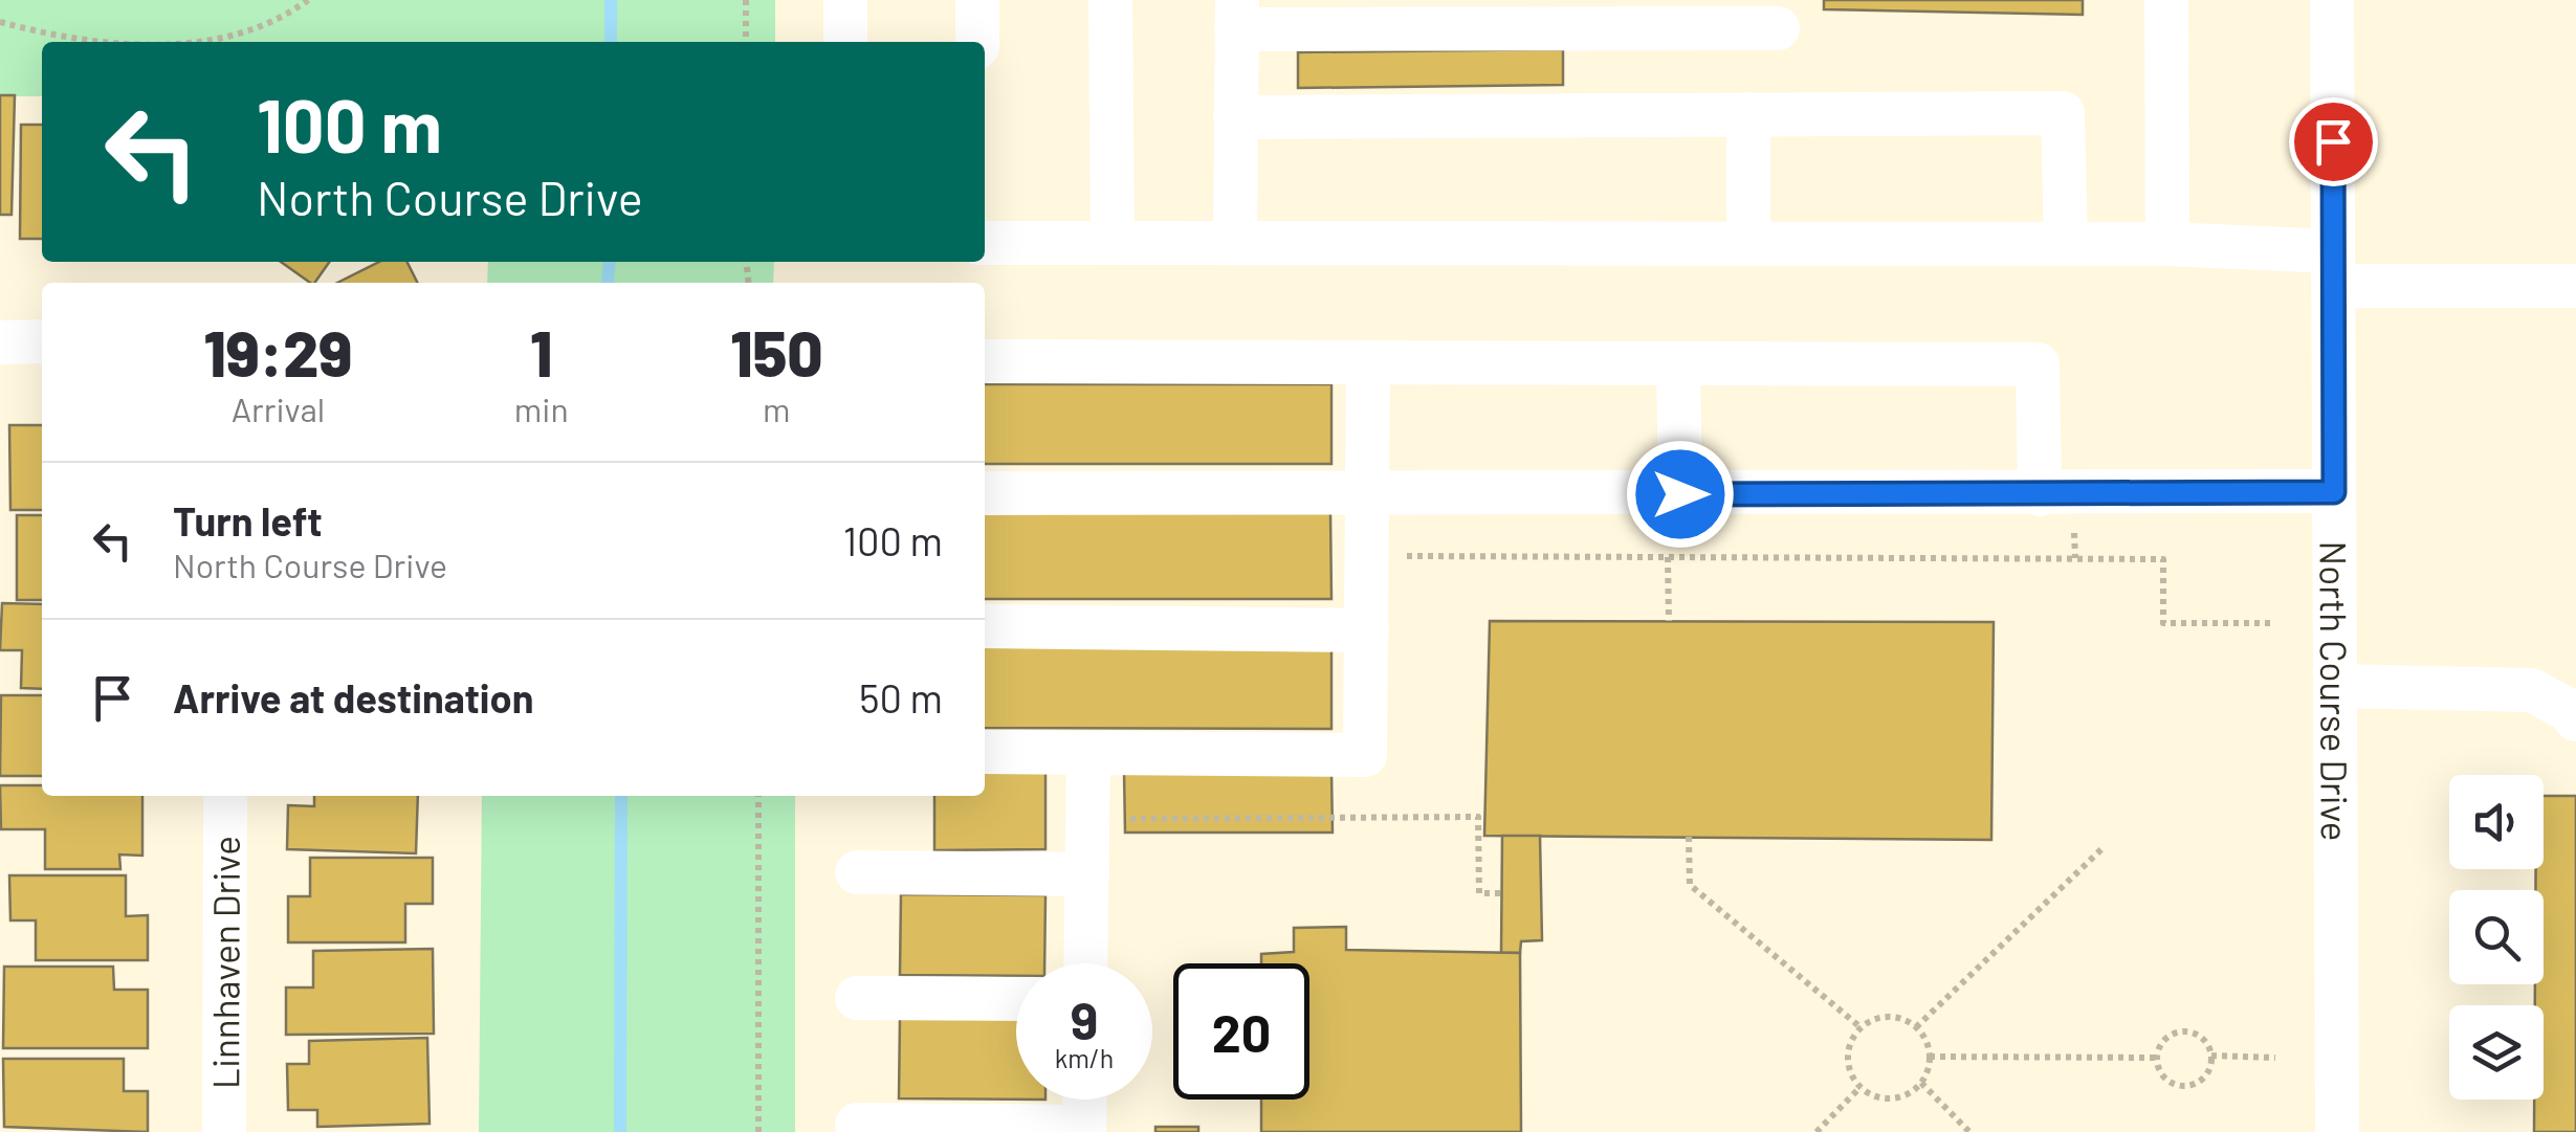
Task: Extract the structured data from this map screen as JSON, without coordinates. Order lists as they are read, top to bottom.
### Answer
{
  "streets": {
    "street": ["North Course Drive", "Linnhaven Drive"]
  },
  "page": {
    "turn": ["100 m", "North Course Drive"],
    "eta": [
      "19:29",
      "Arrival",
      "1",
      "min",
      "150",
      "m"
    ],
    "list": [
      {
        "name": "Turn left",
        "note": "North Course Drive",
        "value": "100 m"
      },
      {
        "name": "Arrive at destination",
        "value": "50 m"
      }
    ],
    "speed": "9 km/h",
    "limit": "20"
  }
}
